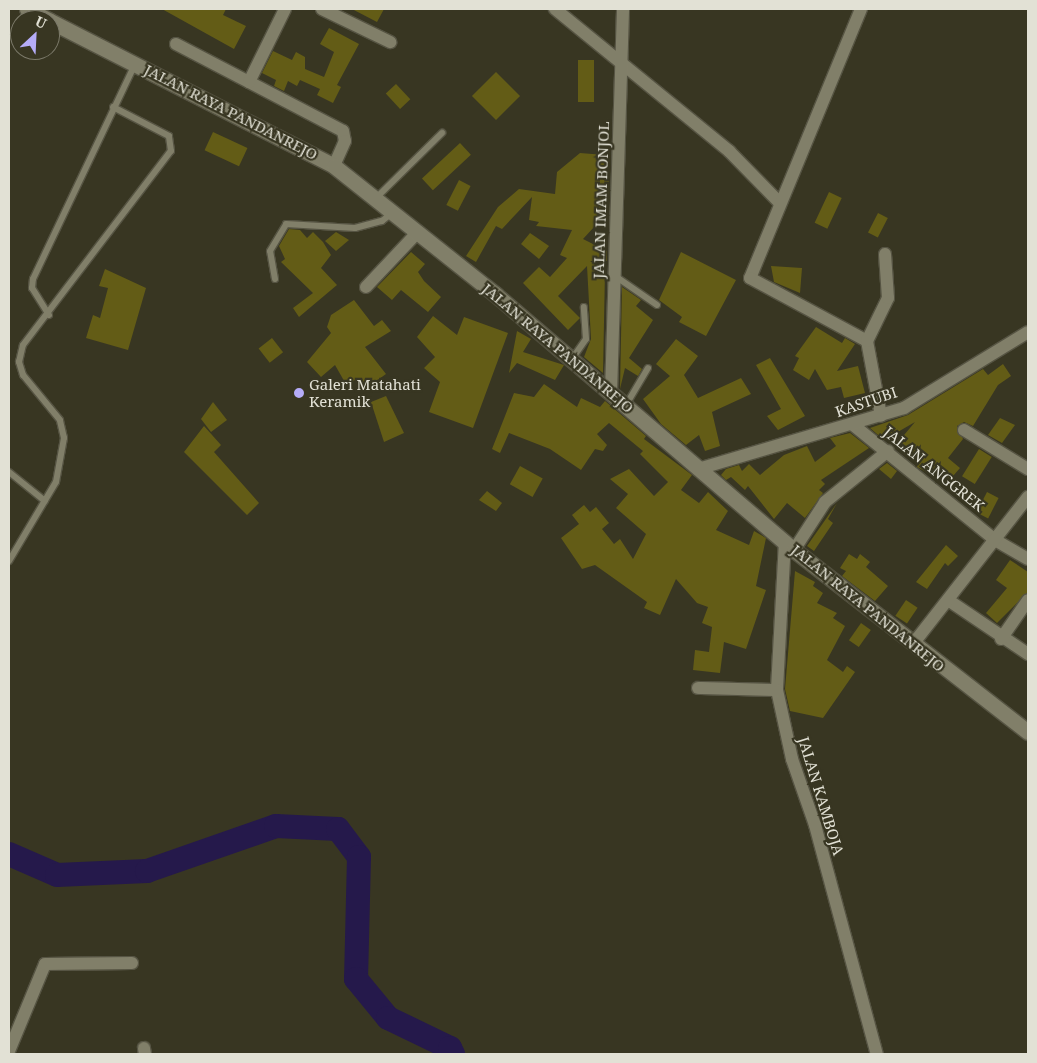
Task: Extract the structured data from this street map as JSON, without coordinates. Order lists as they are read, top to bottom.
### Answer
{
  "streets": {
    "main road": ["JALAN RAYA PANDANREJO"],
    "street": [
      "JALAN IMAM BONJOL",
      "KASTUBI",
      "JALAN ANGGREK",
      "JALAN KAMBOJA"
    ]
  },
  "crossings": [
    ["JALAN RAYA PANDANREJO", "JALAN IMAM BONJOL"],
    ["JALAN RAYA PANDANREJO", "KASTUBI"],
    ["JALAN RAYA PANDANREJO", "JALAN KAMBOJA"],
    ["KASTUBI", "JALAN ANGGREK"]
  ],
  "places": ["Galeri Matahati Keramik"],
  "north": "top right"
}
